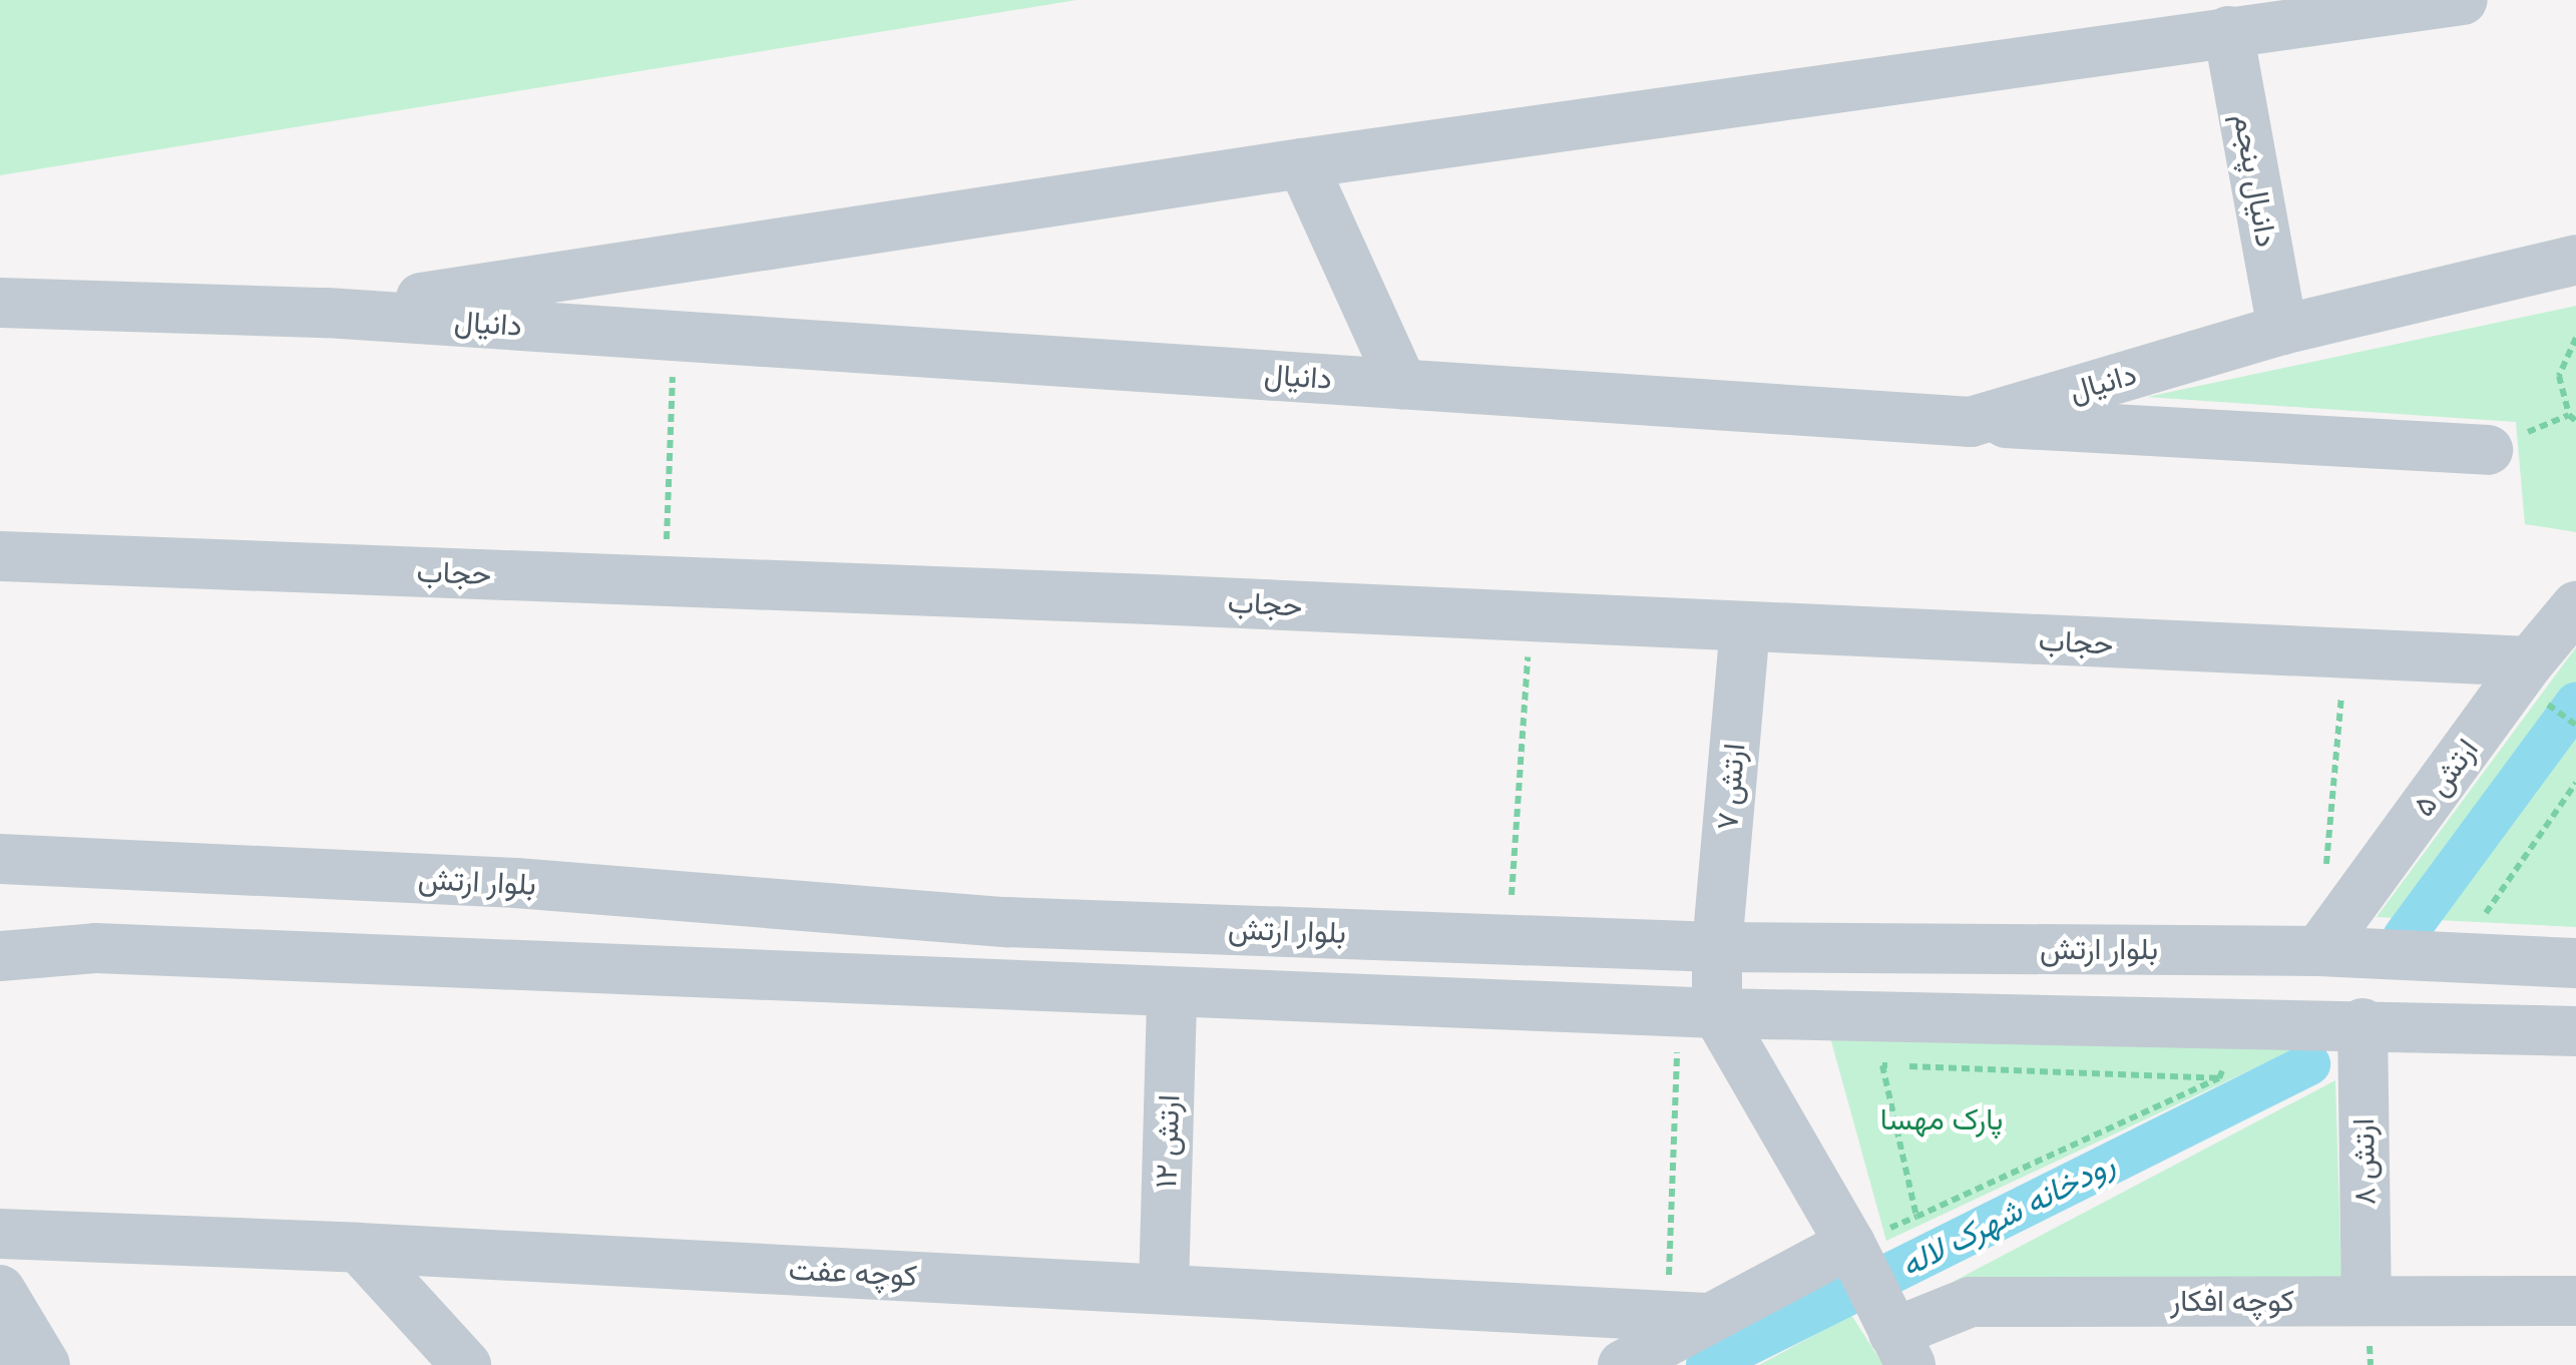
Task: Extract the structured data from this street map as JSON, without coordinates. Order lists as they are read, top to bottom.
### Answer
{
  "streets": {
    "street": [
      "دانیال پنجم",
      "دانیال",
      "حجاب",
      "ارتش ۵",
      "ارتش ۷",
      "بلوار ارتش",
      "ارتش ۱۲",
      "ارتش ۸",
      "کوچه عفت",
      "کوچه افکار"
    ]
  },
  "crossings": [
    ["دانیال پنجم", "دانیال"],
    ["حجاب", "ارتش ۵"],
    ["حجاب", "ارتش ۷"],
    ["ارتش ۵", "بلوار ارتش"],
    ["ارتش ۷", "بلوار ارتش"],
    ["ارتش ۱۲", "کوچه عفت"],
    ["ارتش ۸", "کوچه افکار"]
  ],
  "water": ["رودخانه شهرک لاله"],
  "parks": ["پارک مهسا"]
}
